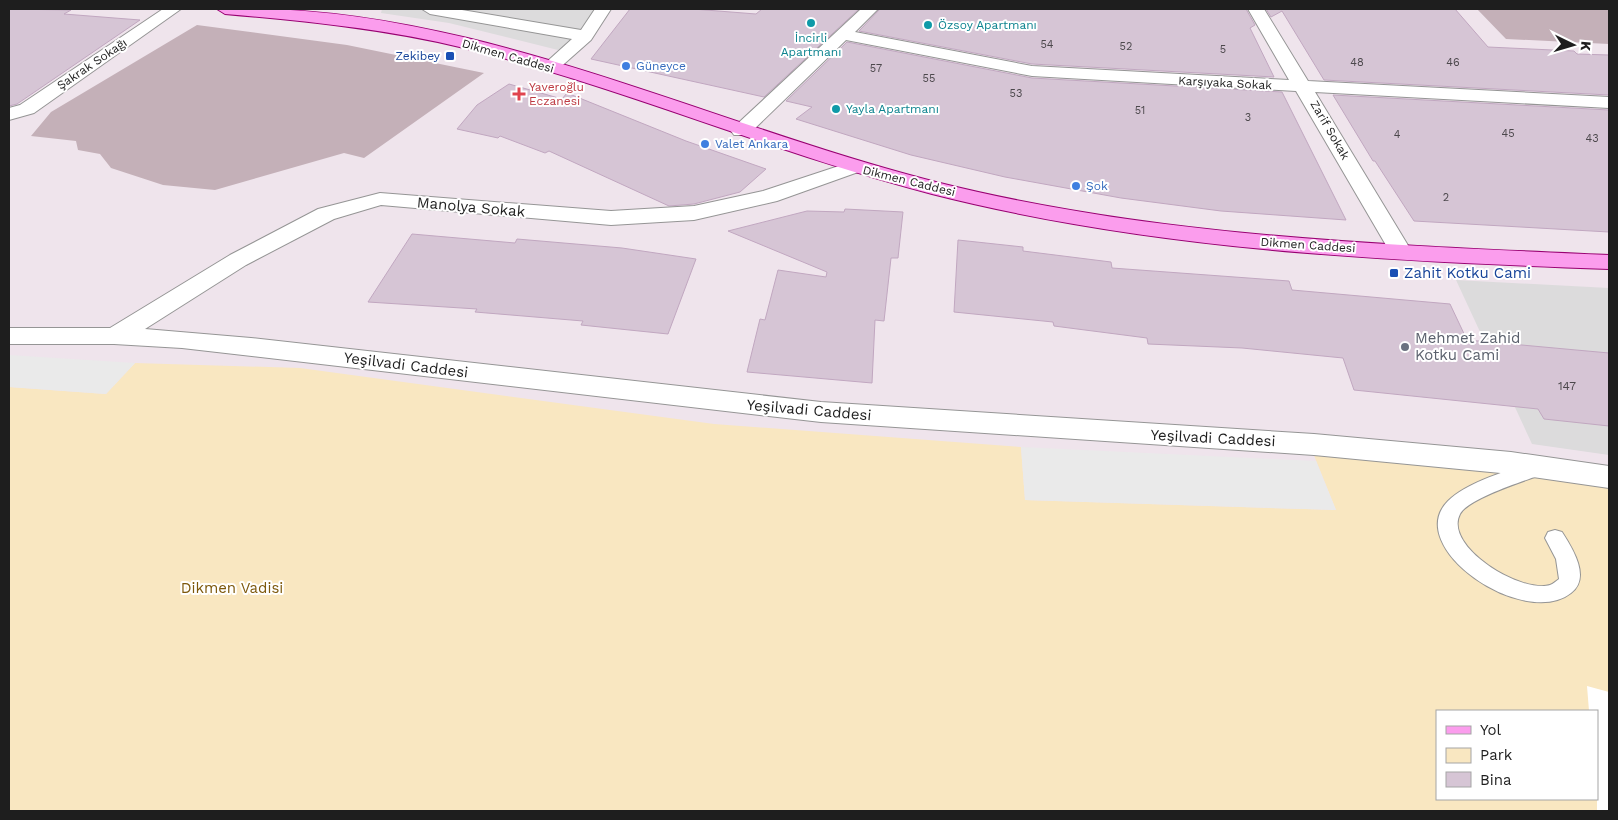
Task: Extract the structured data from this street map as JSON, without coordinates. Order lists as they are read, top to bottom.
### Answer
{
  "streets": {
    "main road": ["Dikmen Caddesi"],
    "street": [
      "Şakrak Sokağı",
      "Karşıyaka Sokak",
      "Zarif Sokak",
      "Manolya Sokak",
      "Yeşilvadi Caddesi"
    ]
  },
  "crossings": [
    ["Dikmen Caddesi", "Zarif Sokak"],
    ["Dikmen Caddesi", "Manolya Sokak"],
    ["Karşıyaka Sokak", "Zarif Sokak"],
    ["Manolya Sokak", "Yeşilvadi Caddesi"]
  ],
  "parks": ["Dikmen Vadisi"],
  "places": {
    "other": [
      "İncirli Apartmanı",
      "Özsoy Apartmanı",
      "Güneyce",
      "Yayla Apartmanı",
      "Valet Ankara",
      "Şok",
      "Mehmet Zahid Kotku Cami"
    ],
    "transit": ["Zekibey", "Zahit Kotku Cami"],
    "health": ["Yaveroğlu Eczanesi"]
  },
  "house_numbers": [
    "54",
    "52",
    "5",
    "48",
    "46",
    "57",
    "55",
    "53",
    "51",
    "3",
    "45",
    "4",
    "43",
    "2",
    "147"
  ],
  "legend": ["Yol", "Park", "Bina"],
  "north": "right"
}
